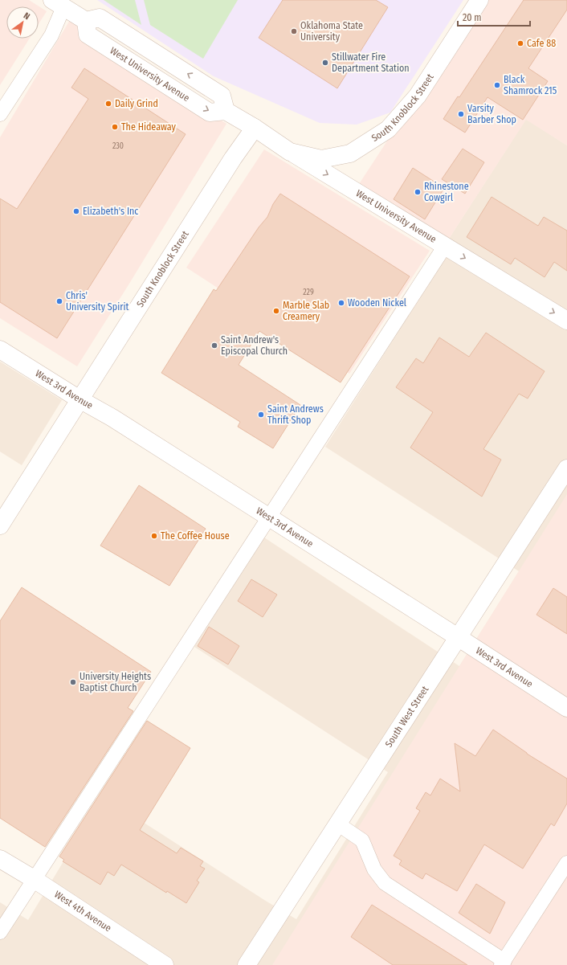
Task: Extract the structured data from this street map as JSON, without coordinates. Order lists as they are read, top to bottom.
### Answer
{
  "streets": {
    "street": [
      "West University Avenue",
      "South Knoblock Street",
      "West 3rd Avenue",
      "South West Street",
      "West 4th Avenue"
    ]
  },
  "crossings": [
    ["West University Avenue", "South Knoblock Street"],
    ["South Knoblock Street", "West 3rd Avenue"],
    ["West 3rd Avenue", "South West Street"]
  ],
  "one_way": ["West University Avenue"],
  "places": [
    "Oklahoma State University",
    "Cafe 88",
    "Stillwater Fire Department Station",
    "Black Shamrock 215",
    "Daily Grind",
    "Varsity Barber Shop",
    "The Hideaway",
    "Rhinestone Cowgirl",
    "Elizabeth's Inc",
    "Chris' University Spirit",
    "Wooden Nickel",
    "Marble Slab Creamery",
    "Saint Andrew's Episcopal Church",
    "Saint Andrews Thrift Shop",
    "The Coffee House",
    "University Heights Baptist Church"
  ],
  "house_numbers": ["230", "229"],
  "scale_bar": "20 m",
  "north": "top right"
}
